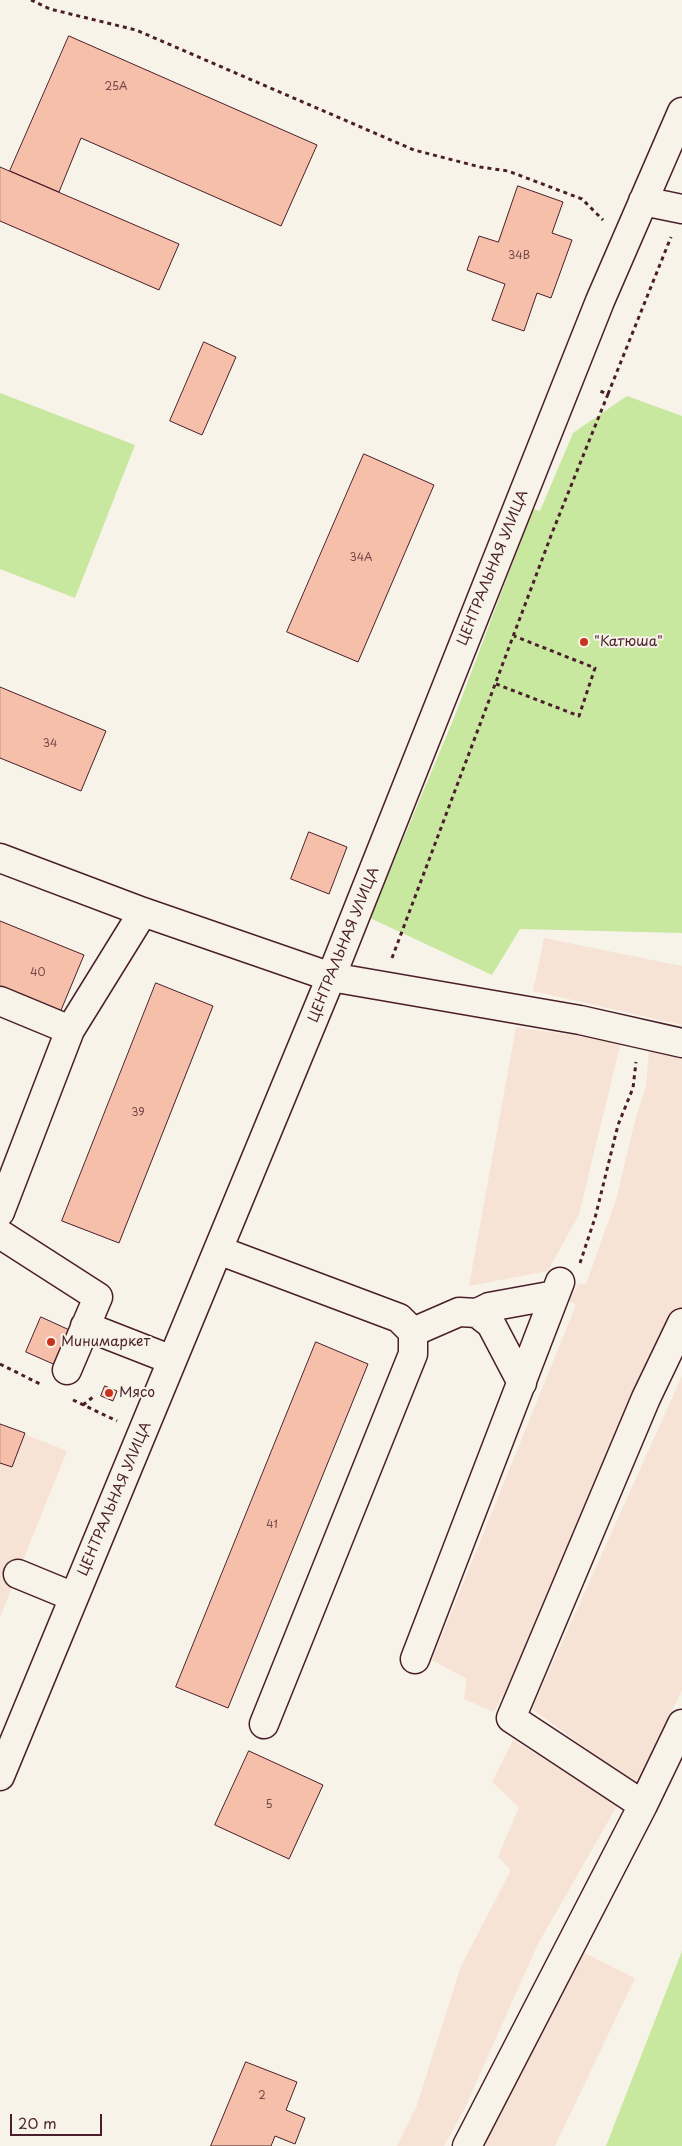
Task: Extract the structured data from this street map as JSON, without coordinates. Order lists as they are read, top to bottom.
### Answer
{
  "streets": {
    "street": ["ЦЕНТРАЛЬНАЯ УЛИЦА"]
  },
  "places": ["\"Катюша\"", "Минимаркет", "Мясо"],
  "house_numbers": [
    "25А",
    "34В",
    "34А",
    "34",
    "40",
    "39",
    "41",
    "5",
    "2"
  ],
  "scale_bar": "20 m"
}
